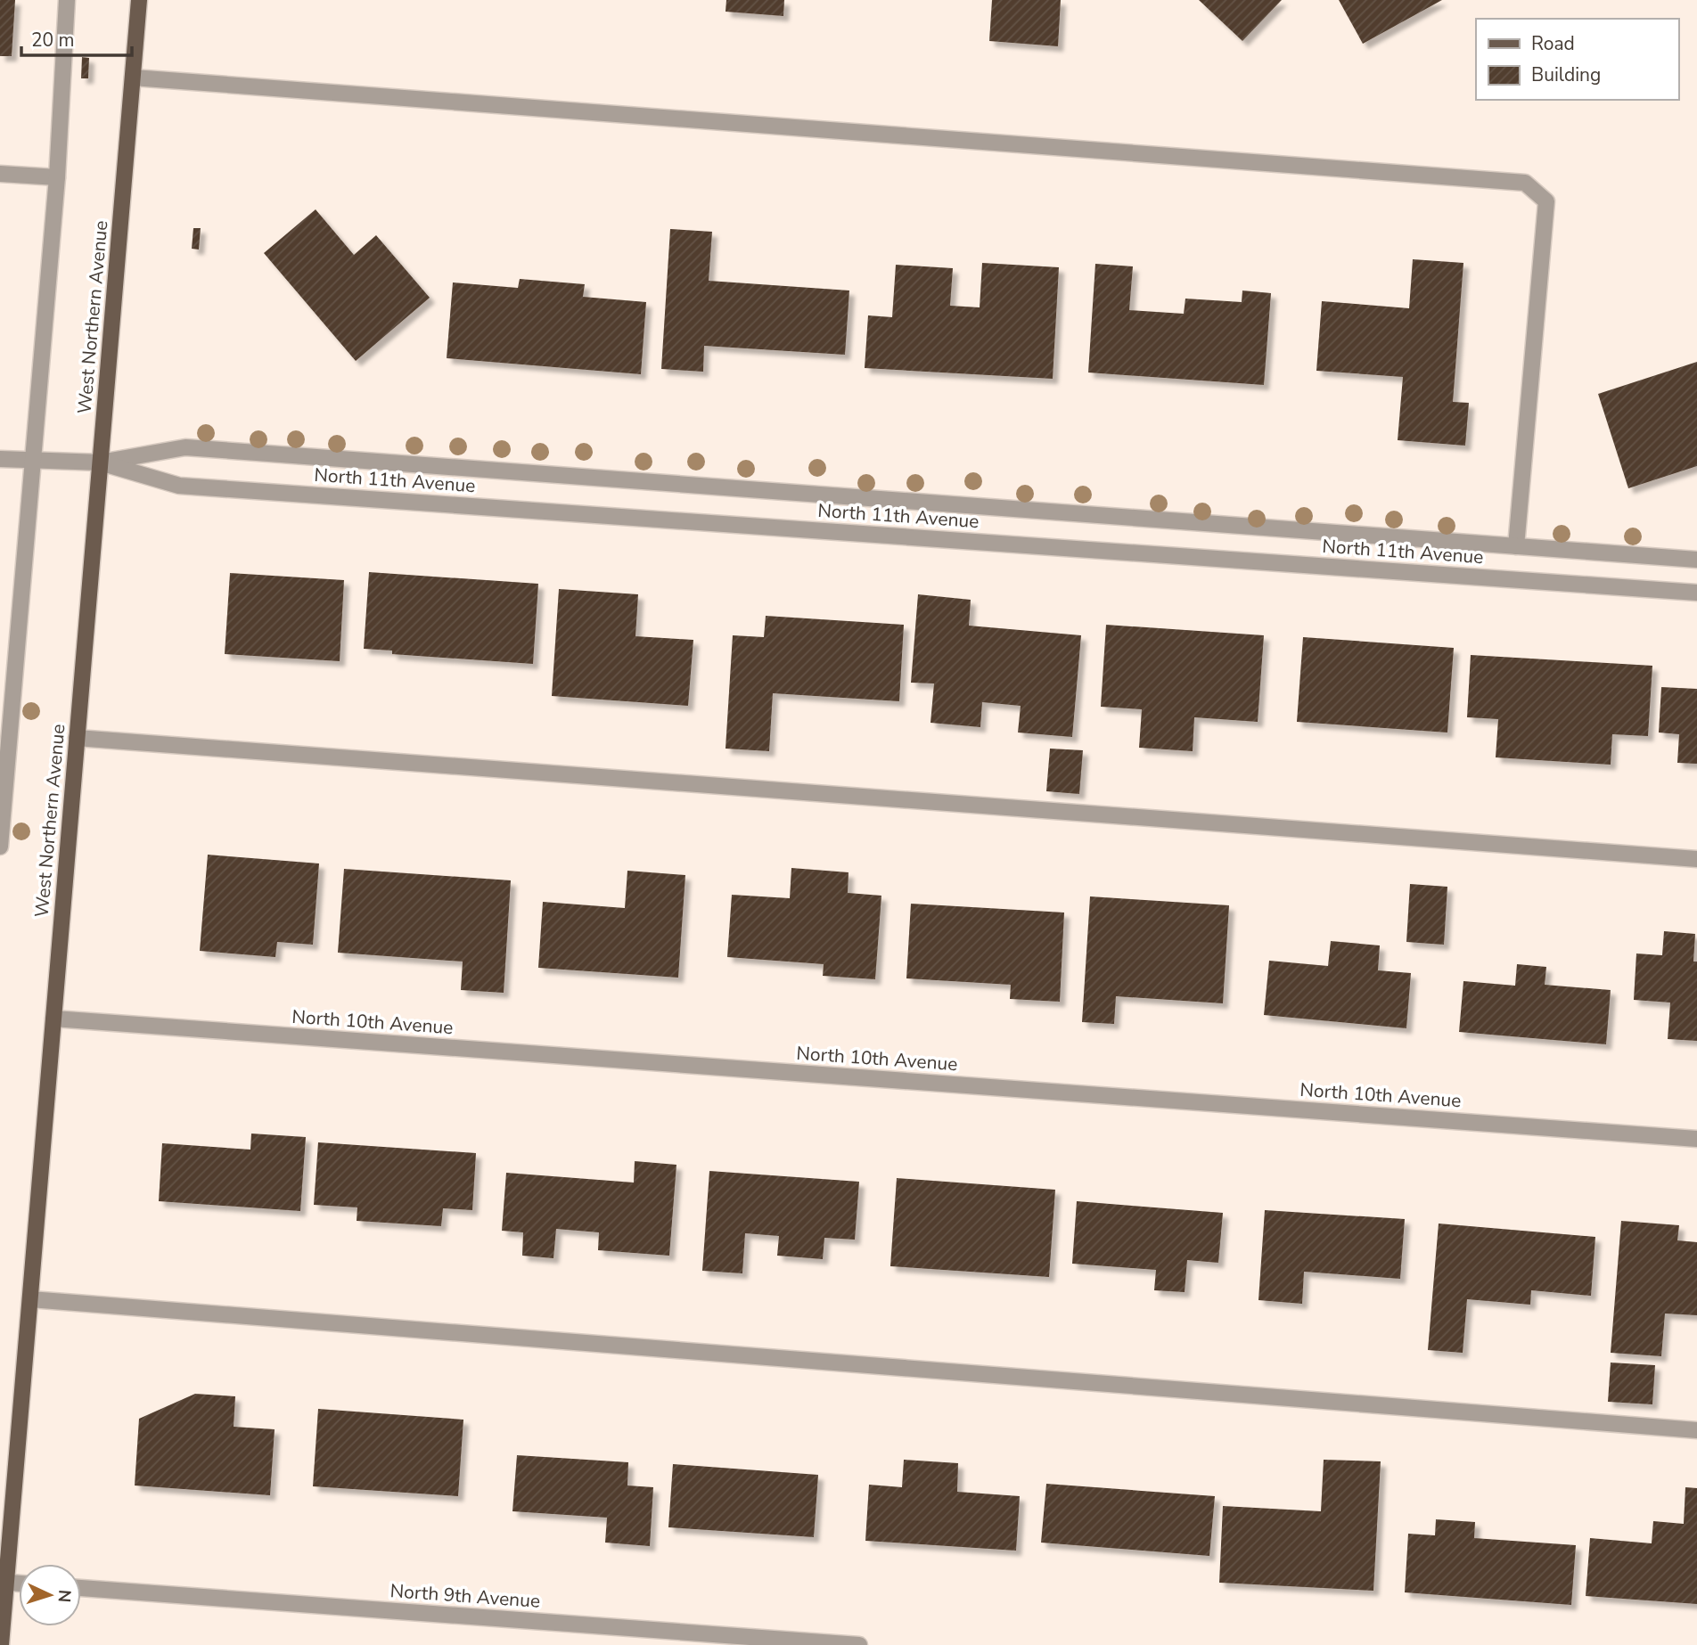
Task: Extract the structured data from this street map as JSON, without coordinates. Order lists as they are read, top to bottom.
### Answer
{
  "streets": {
    "main road": ["West Northern Avenue"],
    "street": ["North 11th Avenue", "North 10th Avenue", "North 9th Avenue"]
  },
  "crossings": [
    ["West Northern Avenue", "North 11th Avenue"],
    ["West Northern Avenue", "North 10th Avenue"]
  ],
  "legend": ["Road", "Building"],
  "scale_bar": "20 m",
  "north": "right"
}
